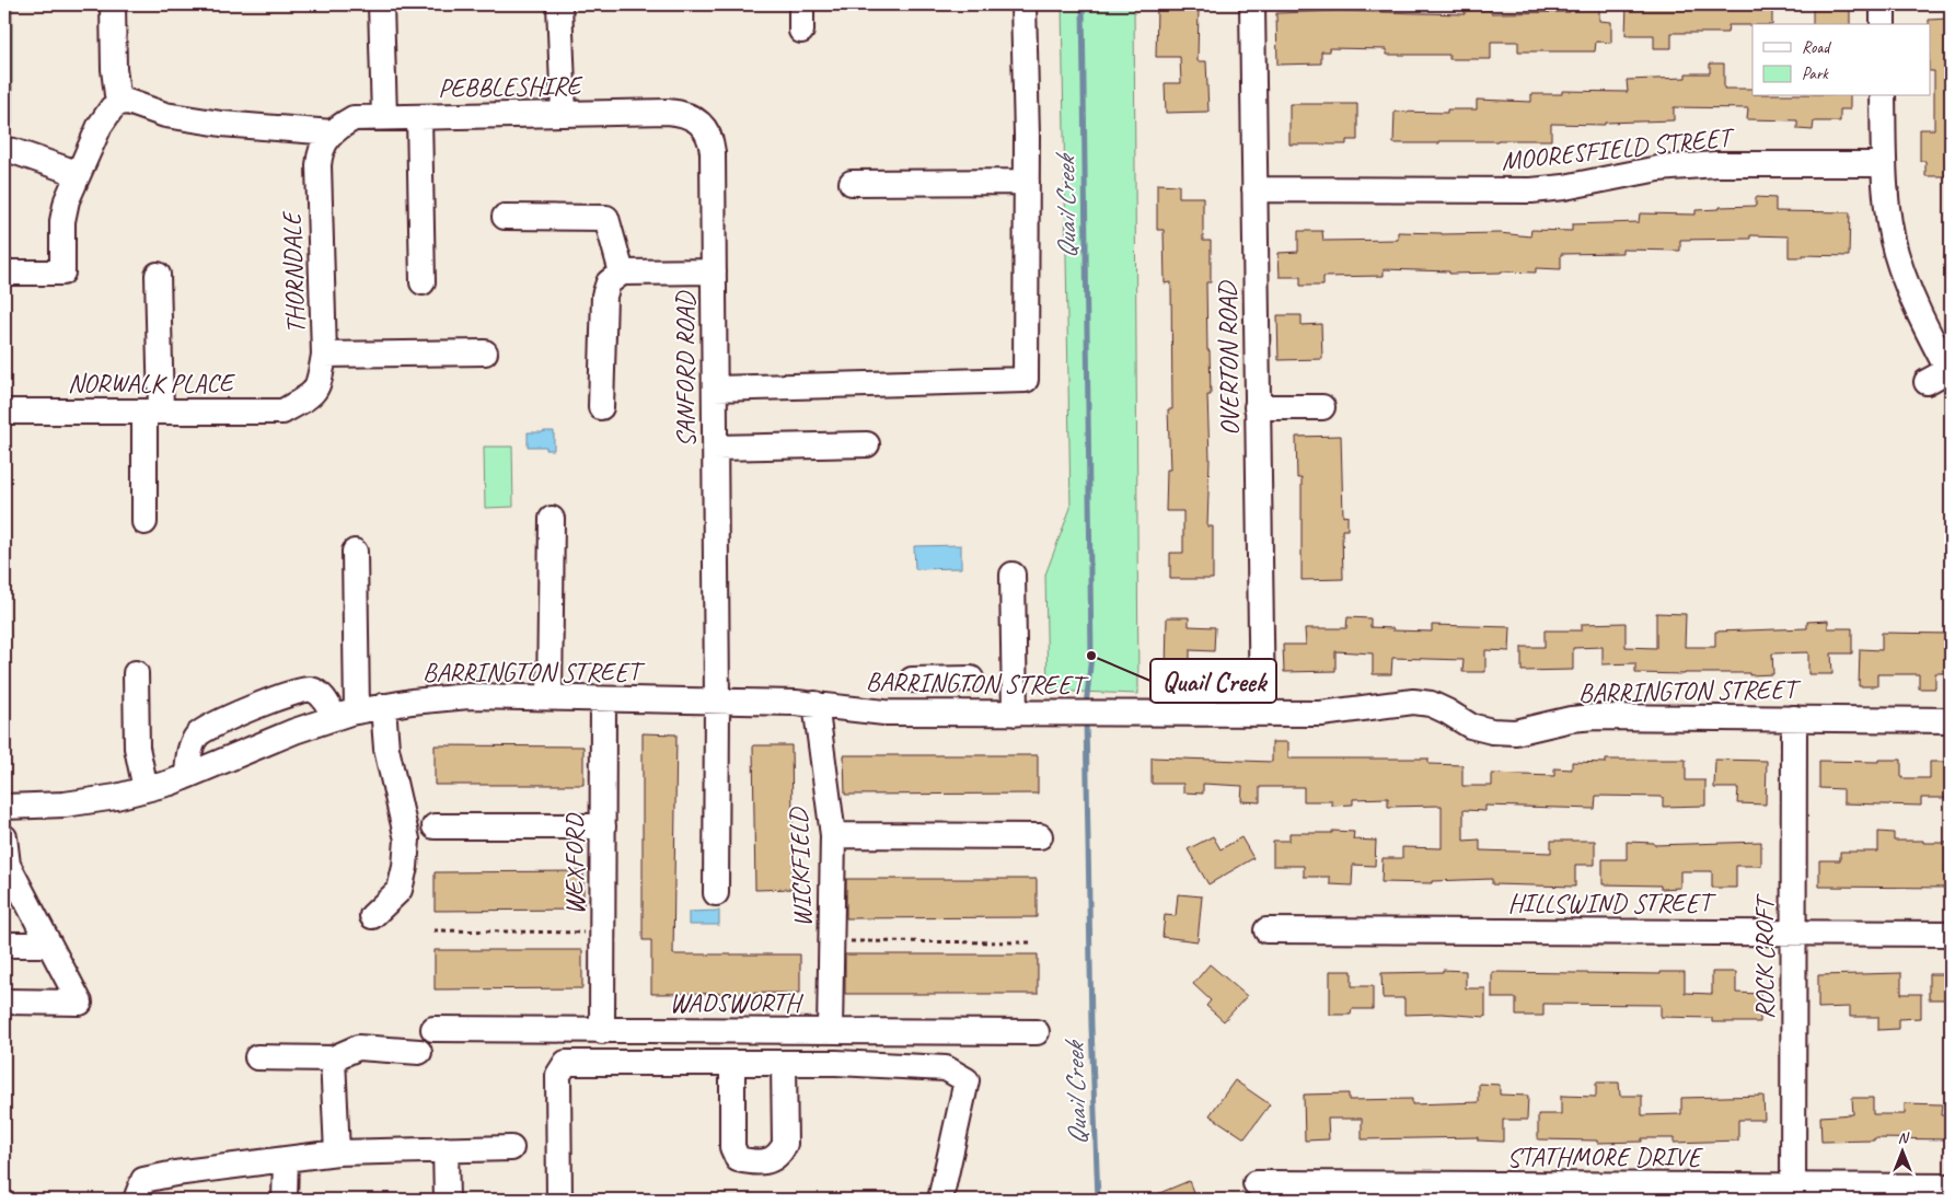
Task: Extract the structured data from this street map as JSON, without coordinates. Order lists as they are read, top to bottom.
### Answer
{
  "streets": {
    "street": [
      "PEBBLESHIRE",
      "MOORESFIELD STREET",
      "THORNDALE",
      "OVERTON ROAD",
      "SANFORD ROAD",
      "NORWALK PLACE",
      "BARRINGTON STREET",
      "WEXFORD",
      "WICKFIELD",
      "HILLSWIND STREET",
      "ROCK CROFT",
      "WADSWORTH",
      "STATHMORE DRIVE"
    ]
  },
  "crossings": [
    ["PEBBLESHIRE", "THORNDALE"],
    ["PEBBLESHIRE", "SANFORD ROAD"],
    ["MOORESFIELD STREET", "OVERTON ROAD"],
    ["THORNDALE", "NORWALK PLACE"],
    ["OVERTON ROAD", "BARRINGTON STREET"],
    ["SANFORD ROAD", "BARRINGTON STREET"],
    ["BARRINGTON STREET", "WEXFORD"],
    ["BARRINGTON STREET", "WICKFIELD"],
    ["BARRINGTON STREET", "ROCK CROFT"],
    ["WEXFORD", "WADSWORTH"],
    ["WICKFIELD", "WADSWORTH"],
    ["HILLSWIND STREET", "ROCK CROFT"],
    ["ROCK CROFT", "STATHMORE DRIVE"]
  ],
  "water": ["Quail Creek"],
  "places": ["Quail Creek"],
  "legend": ["Road", "Park"],
  "north": "top"
}
